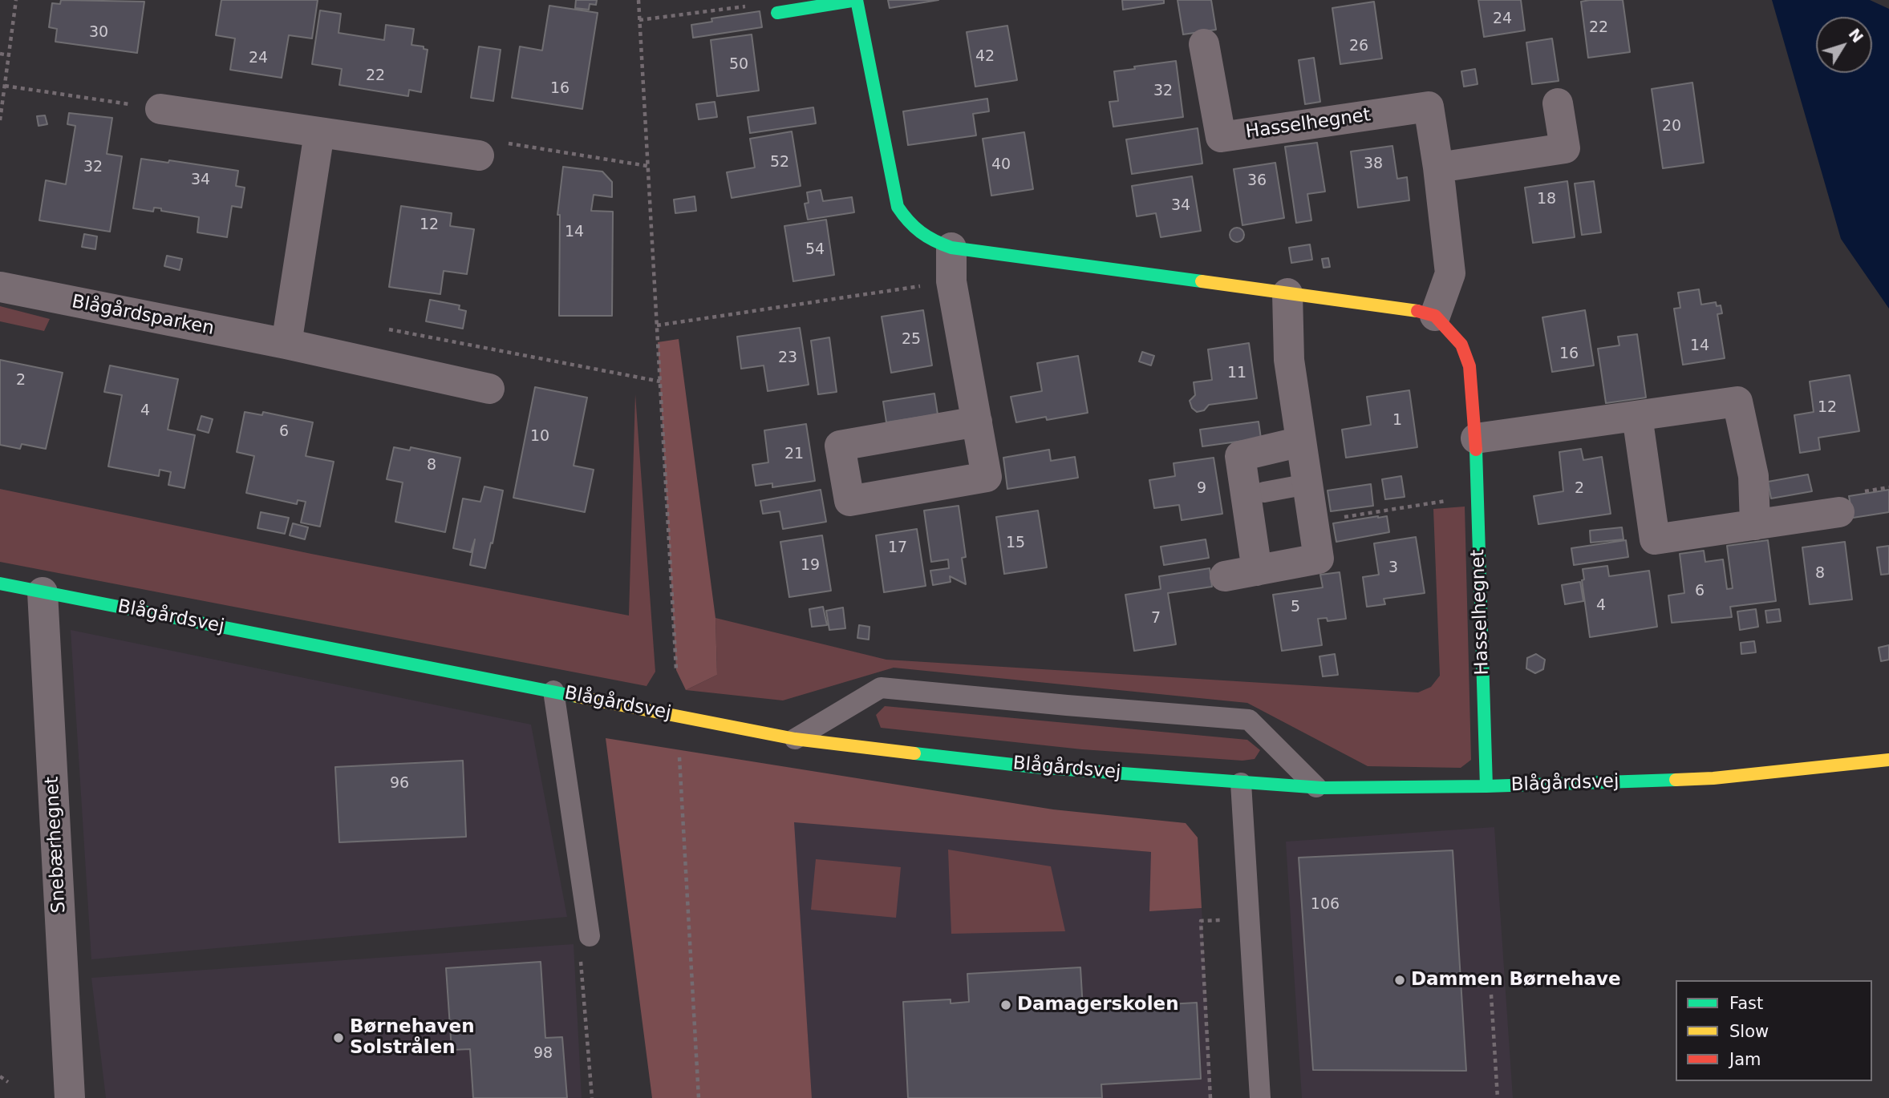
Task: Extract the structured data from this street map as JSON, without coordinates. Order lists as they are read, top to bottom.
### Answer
{
  "streets": {
    "street": [
      "Hasselhegnet",
      "Blågårdsparken",
      "Blågårdsvej",
      "Snebærhegnet"
    ]
  },
  "crossings": [
    ["Hasselhegnet", "Blågårdsvej"],
    ["Blågårdsvej", "Snebærhegnet"]
  ],
  "places": ["Dammen Børnehave", "Damagerskolen", "Børnehaven Solstrålen"],
  "house_numbers": [
    "24",
    "22",
    "30",
    "26",
    "42",
    "24",
    "50",
    "22",
    "16",
    "32",
    "20",
    "52",
    "38",
    "40",
    "32",
    "34",
    "36",
    "18",
    "34",
    "12",
    "14",
    "54",
    "25",
    "14",
    "16",
    "23",
    "11",
    "2",
    "12",
    "4",
    "1",
    "6",
    "10",
    "21",
    "8",
    "9",
    "2",
    "15",
    "17",
    "19",
    "3",
    "8",
    "6",
    "4",
    "5",
    "7",
    "96",
    "106",
    "98"
  ],
  "legend": ["Fast", "Slow", "Jam"],
  "north": "top right"
}
